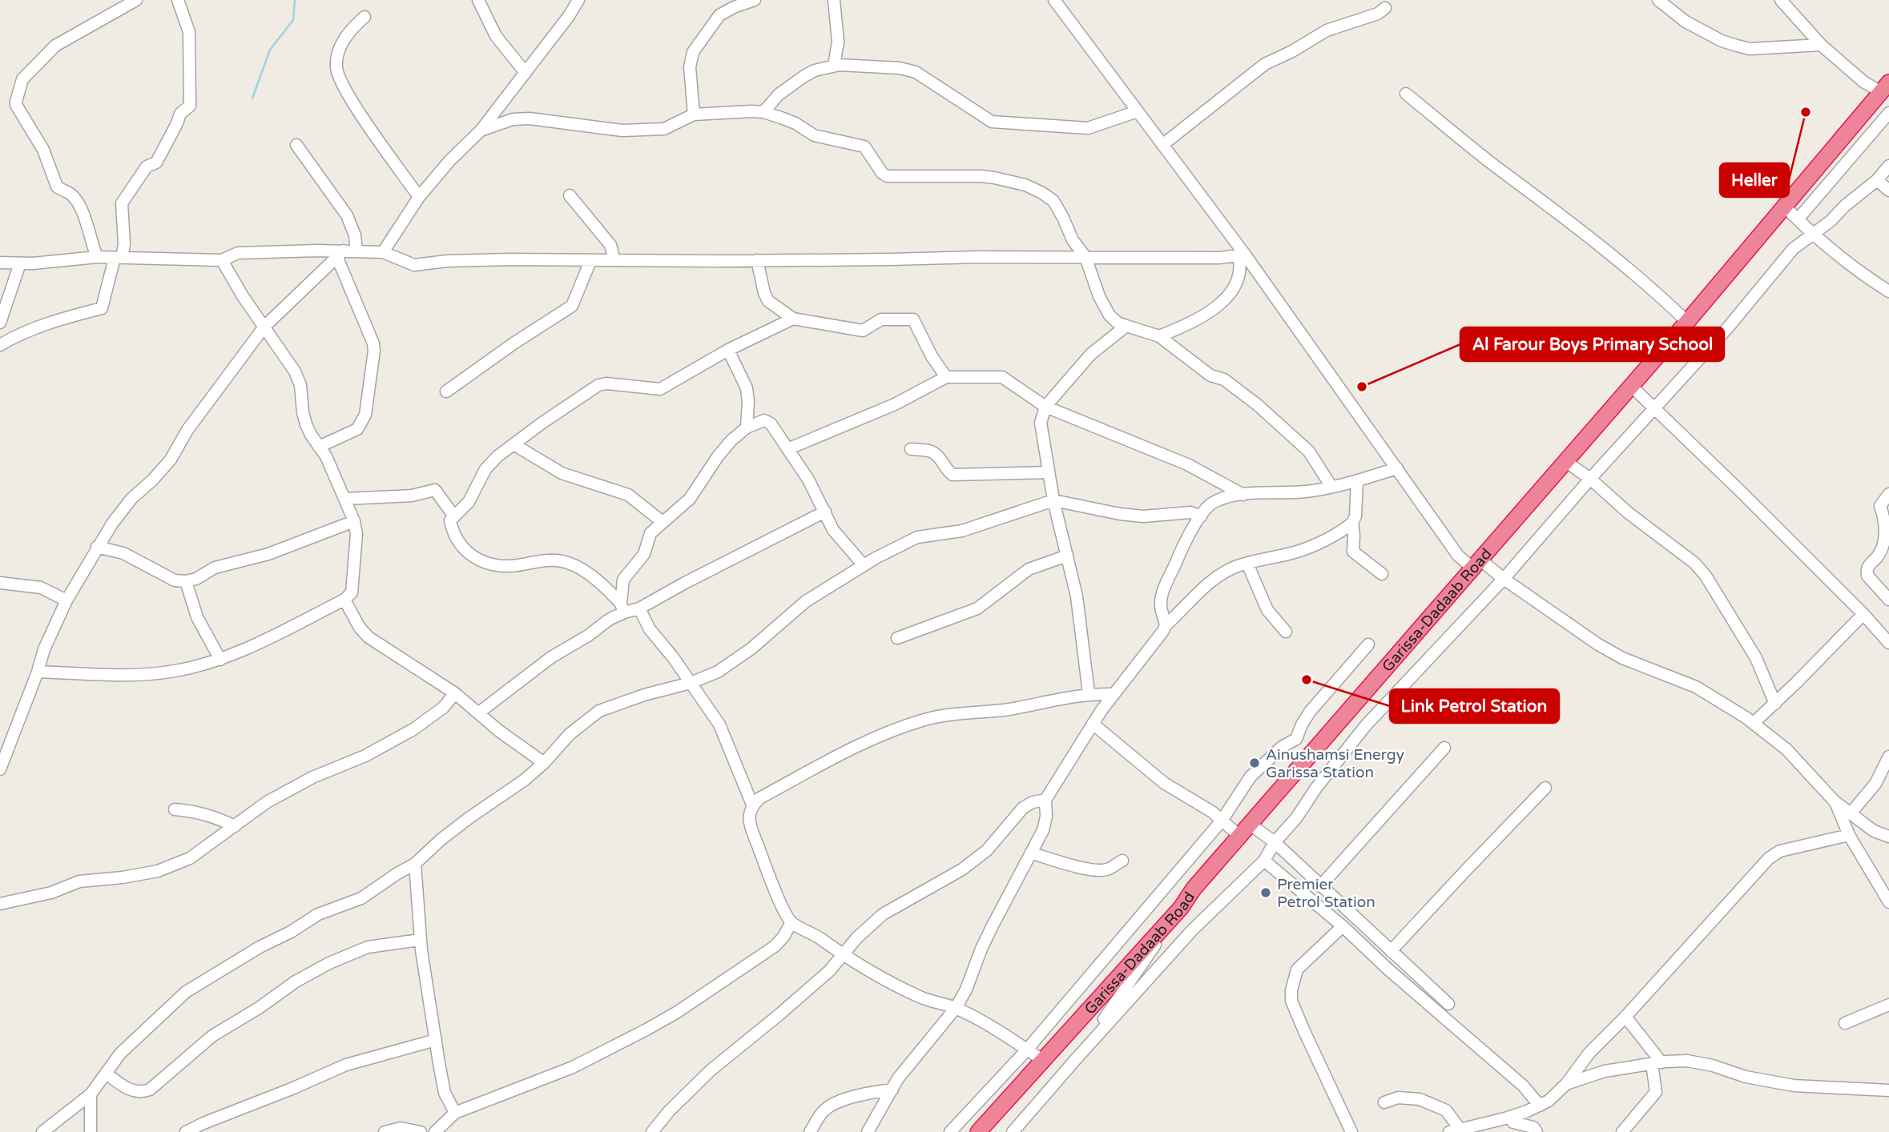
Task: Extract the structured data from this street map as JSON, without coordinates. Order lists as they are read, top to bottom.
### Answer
{
  "streets": {
    "highway": ["Garissa-Dadaab Road"]
  },
  "places": [
    "Heller",
    "Al Farour Boys Primary School",
    "Link Petrol Station",
    "Ainushamsi Energy Garissa Station",
    "Premier Petrol Station"
  ]
}
